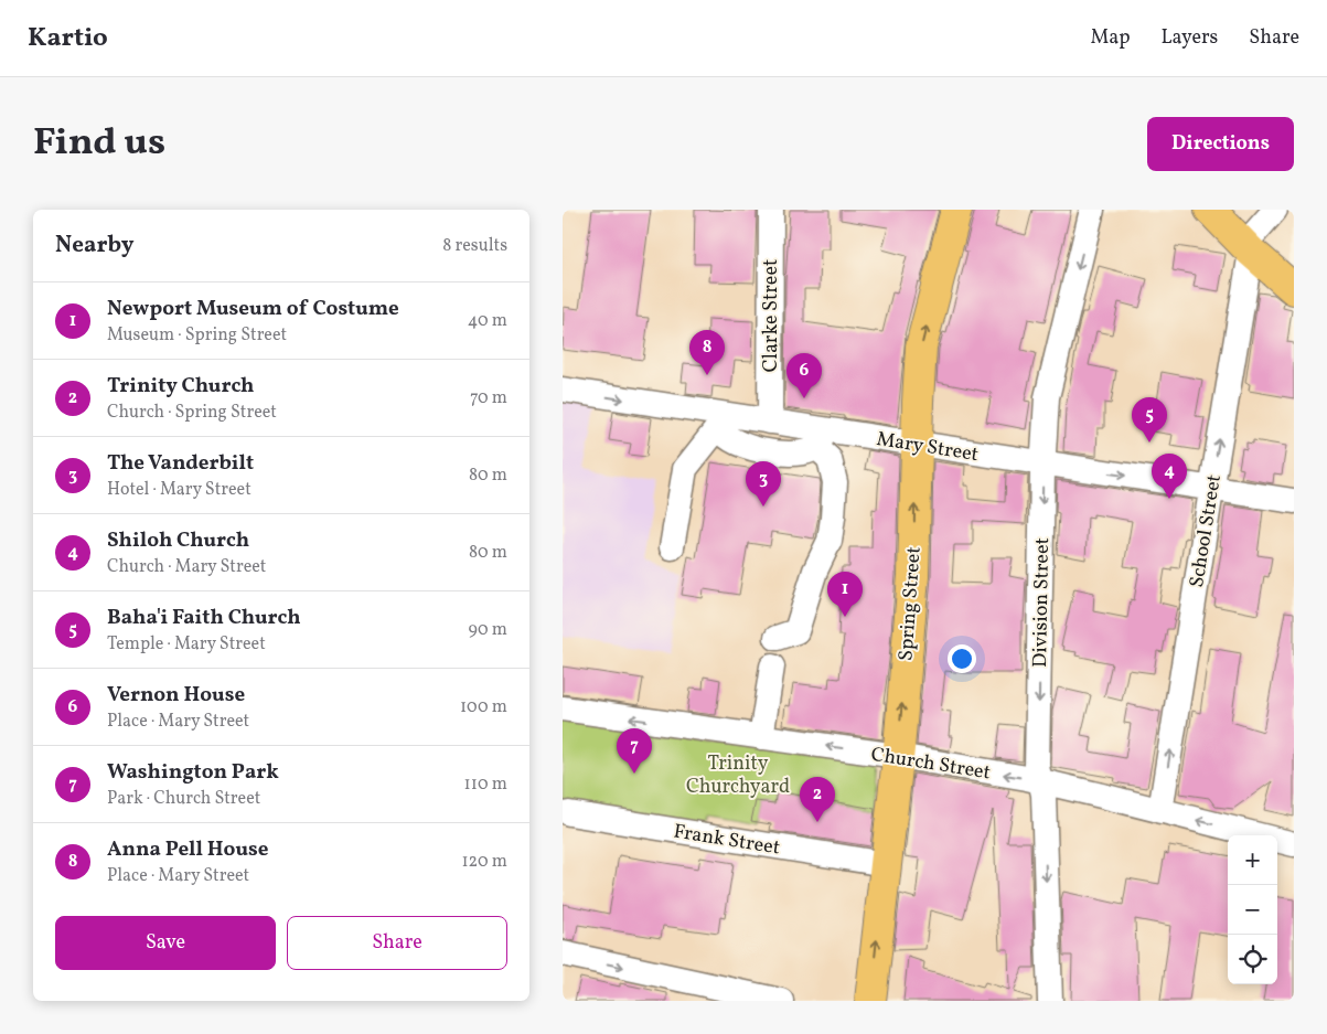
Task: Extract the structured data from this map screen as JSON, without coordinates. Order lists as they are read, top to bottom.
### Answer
{
  "streets": {
    "main road": ["Spring Street"],
    "street": [
      "Clarke Street",
      "Mary Street",
      "School Street",
      "Division Street",
      "Church Street",
      "Frank Street"
    ]
  },
  "crossings": [
    ["Clarke Street", "Mary Street"],
    ["Mary Street", "School Street"],
    ["Mary Street", "Division Street"],
    ["Mary Street", "Spring Street"],
    ["School Street", "Church Street"],
    ["Division Street", "Church Street"],
    ["Spring Street", "Church Street"],
    ["Spring Street", "Frank Street"]
  ],
  "one_way": [
    "Mary Street",
    "School Street",
    "Division Street",
    "Spring Street",
    "Church Street"
  ],
  "parks": ["Trinity Churchyard"],
  "page": {
    "header": "Kartio",
    "nav": ["Map", "Layers", "Share"],
    "title": "Find us",
    "buttons": [
      "Directions",
      ["Save", "Share"]
    ],
    "heading": ["Nearby", "8 results"],
    "list": [
      {
        "mark": "1",
        "name": "Newport Museum of Costume",
        "note": "Museum · Spring Street",
        "value": "40 m"
      },
      {
        "mark": "2",
        "name": "Trinity Church",
        "note": "Church · Spring Street",
        "value": "70 m"
      },
      {
        "mark": "3",
        "name": "The Vanderbilt",
        "note": "Hotel · Mary Street",
        "value": "80 m"
      },
      {
        "mark": "4",
        "name": "Shiloh Church",
        "note": "Church · Mary Street",
        "value": "80 m"
      },
      {
        "mark": "5",
        "name": "Baha'i Faith Church",
        "note": "Temple · Mary Street",
        "value": "90 m"
      },
      {
        "mark": "6",
        "name": "Vernon House",
        "note": "Place · Mary Street",
        "value": "100 m"
      },
      {
        "mark": "7",
        "name": "Washington Park",
        "note": "Park · Church Street",
        "value": "110 m"
      },
      {
        "mark": "8",
        "name": "Anna Pell House",
        "note": "Place · Mary Street",
        "value": "120 m"
      }
    ],
    "pins": [
      "8",
      "6",
      "5",
      "4",
      "3",
      "1",
      "7",
      "2"
    ],
    "map_buttons": ["+", "−"]
  }
}
